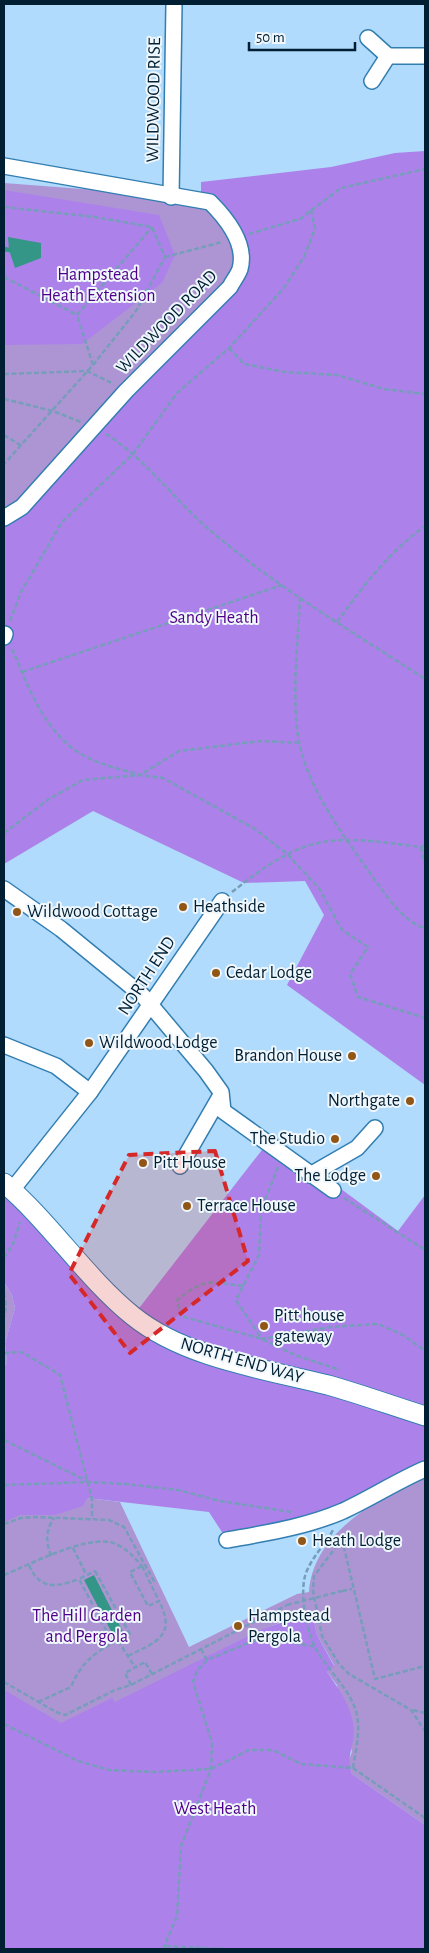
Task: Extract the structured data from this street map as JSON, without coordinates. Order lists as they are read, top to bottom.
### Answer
{
  "streets": {
    "main road": ["NORTH END WAY"],
    "street": ["WILDWOOD RISE", "WILDWOOD ROAD", "NORTH END"]
  },
  "crossings": [
    ["WILDWOOD RISE", "WILDWOOD ROAD"],
    ["NORTH END", "NORTH END WAY"]
  ],
  "parks": [
    "Hampstead Heath Extension",
    "Sandy Heath",
    "The Hill Garden and Pergola",
    "West Heath"
  ],
  "places": [
    "Heathside",
    "Wildwood Cottage",
    "Cedar Lodge",
    "Wildwood Lodge",
    "Brandon House",
    "Northgate",
    "The Studio",
    "Pitt House",
    "The Lodge",
    "Terrace House",
    "Pitt house gateway",
    "Heath Lodge",
    "Hampstead Pergola"
  ],
  "scale_bar": "50 m"
}
